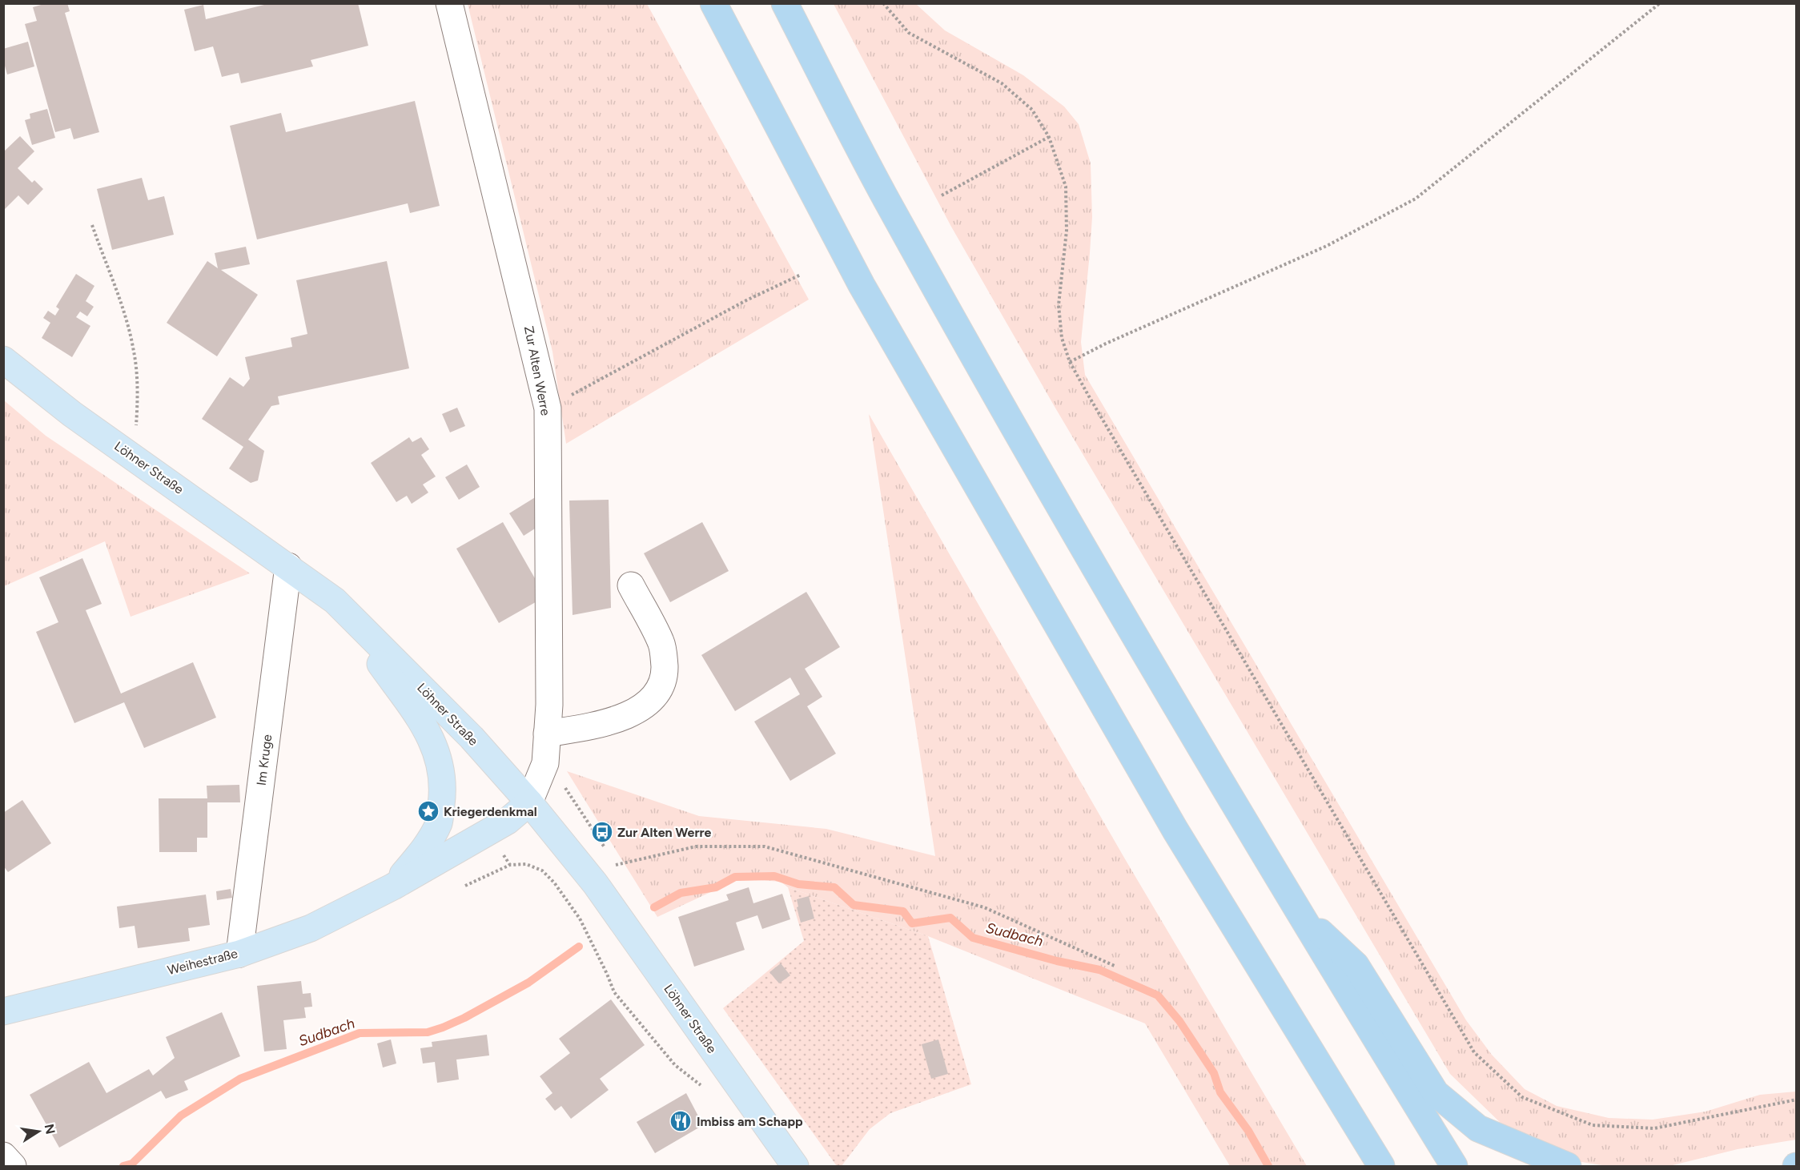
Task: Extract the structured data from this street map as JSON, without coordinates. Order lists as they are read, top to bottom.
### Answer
{
  "streets": {
    "main road": ["Löhner Straße", "Weihestraße"],
    "street": ["Zur Alten Werre", "Im Kruge"]
  },
  "crossings": [
    ["Zur Alten Werre", "Löhner Straße"],
    ["Zur Alten Werre", "Weihestraße"],
    ["Löhner Straße", "Im Kruge"],
    ["Löhner Straße", "Weihestraße"],
    ["Im Kruge", "Weihestraße"]
  ],
  "water": ["Sudbach"],
  "places": {
    "place": ["Kriegerdenkmal"],
    "bus stop": ["Zur Alten Werre"],
    "restaurant": ["Imbiss am Schapp"]
  },
  "north": "right"
}
